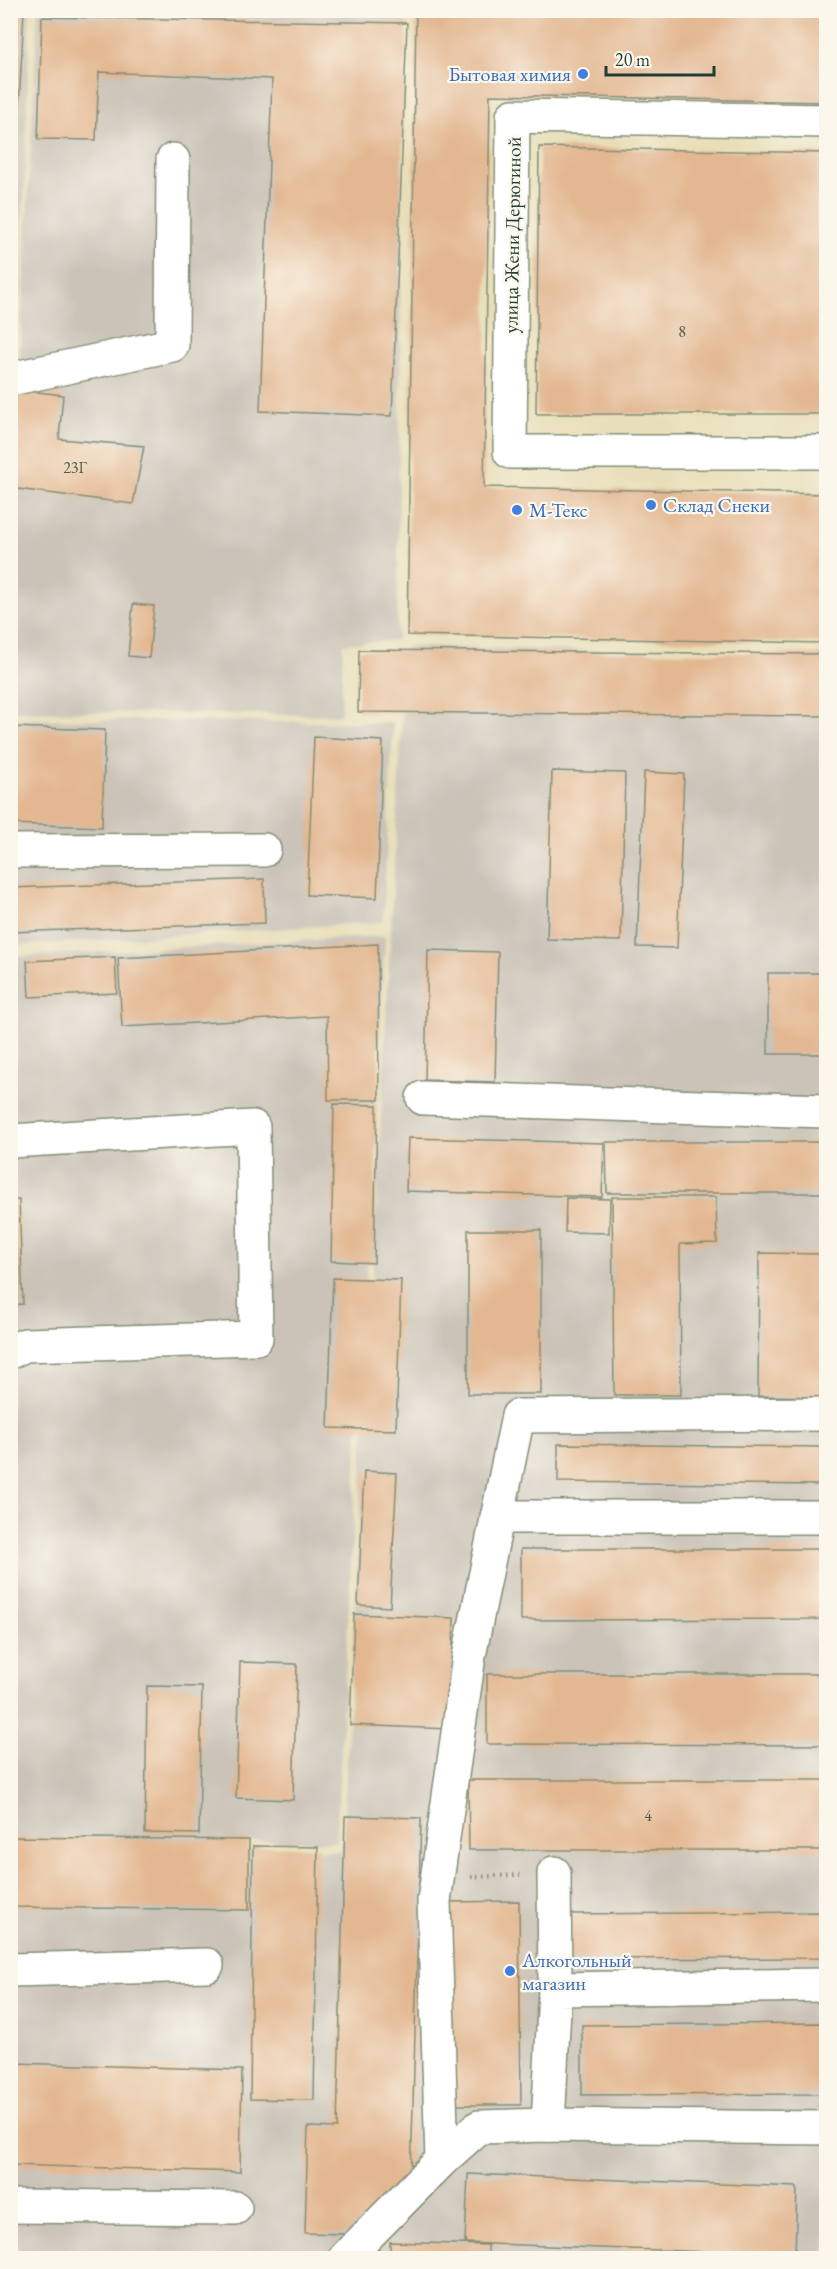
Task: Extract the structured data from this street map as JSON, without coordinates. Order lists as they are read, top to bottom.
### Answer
{
  "streets": {
    "street": ["улица Жени Дерюгиной"]
  },
  "places": [
    "Бытовая химия",
    "Склад Снеки",
    "М-Текс",
    "Алкогольный магазин"
  ],
  "house_numbers": ["8", "23Г", "4"],
  "scale_bar": "20 m"
}
